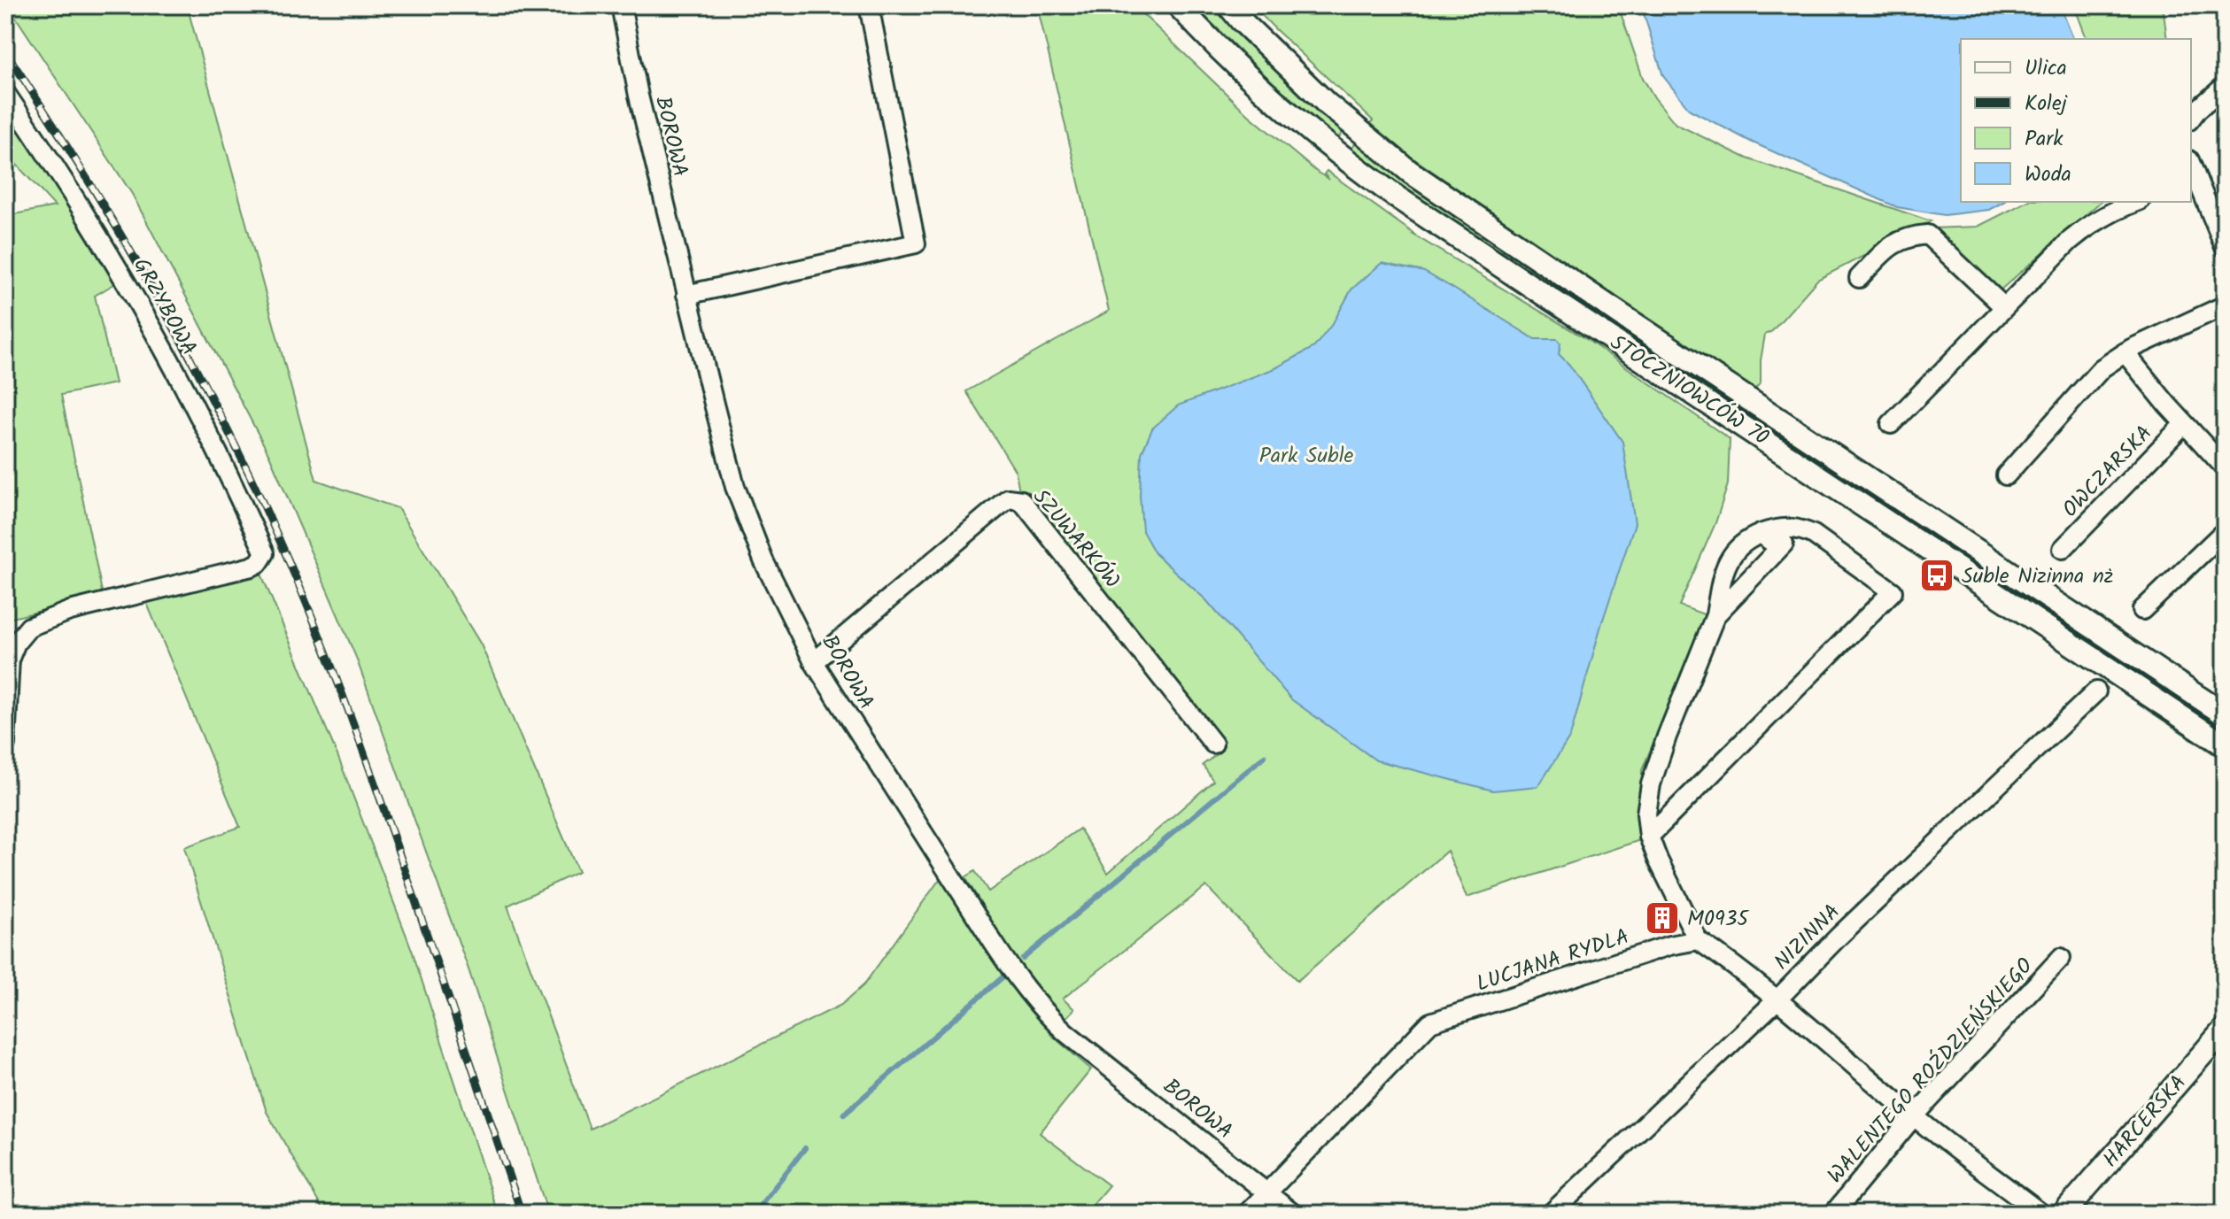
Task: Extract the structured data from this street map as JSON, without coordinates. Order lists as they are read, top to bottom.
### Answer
{
  "streets": {
    "street": [
      "BOROWA",
      "GRZYBOWA",
      "STOCZNIOWCÓW 70",
      "OWCZARSKA",
      "SZUWARKÓW",
      "NIZINNA",
      "LUCJANA RYDLA",
      "WALENTEGO ROŹDZIEŃSKIEGO",
      "HARCERSKA"
    ]
  },
  "crossings": [
    ["BOROWA", "SZUWARKÓW"],
    ["BOROWA", "LUCJANA RYDLA"]
  ],
  "parks": ["Park Suble"],
  "places": {
    "bus stop": ["Suble Nizinna nż"],
    "building": ["M0935"]
  },
  "legend": [
    "Ulica",
    "Kolej",
    "Park",
    "Woda"
  ]
}
